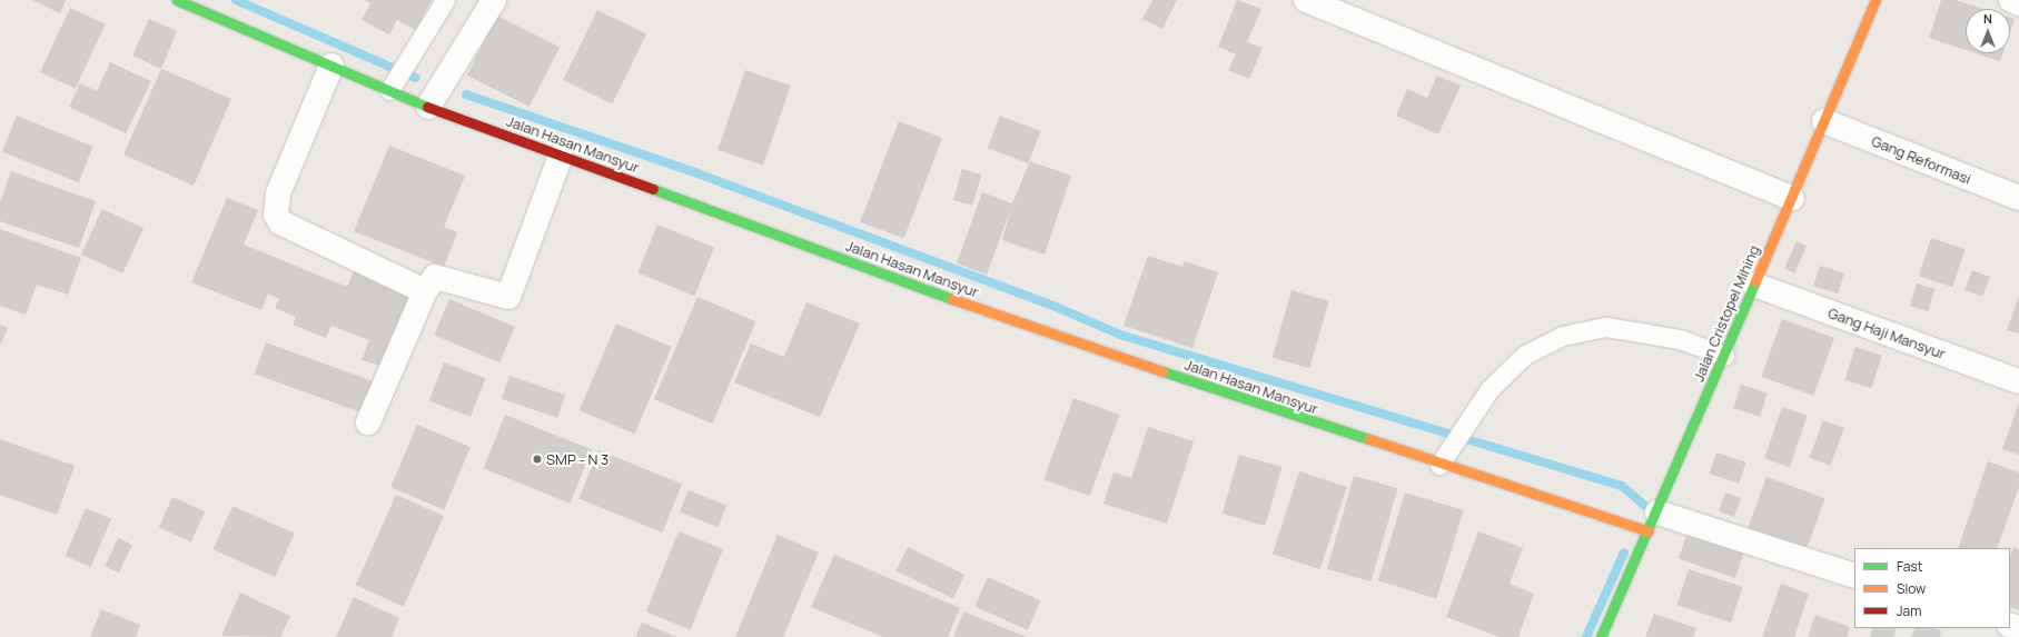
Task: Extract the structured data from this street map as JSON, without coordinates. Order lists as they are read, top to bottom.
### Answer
{
  "streets": {
    "street": [
      "Jalan Hasan Mansyur",
      "Gang Reformasi",
      "Jalan Cristopel Mihing",
      "Gang Haji Mansyur"
    ]
  },
  "crossings": [
    ["Jalan Hasan Mansyur", "Jalan Cristopel Mihing"],
    ["Gang Reformasi", "Jalan Cristopel Mihing"],
    ["Jalan Cristopel Mihing", "Gang Haji Mansyur"]
  ],
  "places": ["SMP - N 3"],
  "legend": ["Fast", "Slow", "Jam"],
  "north": "top"
}
